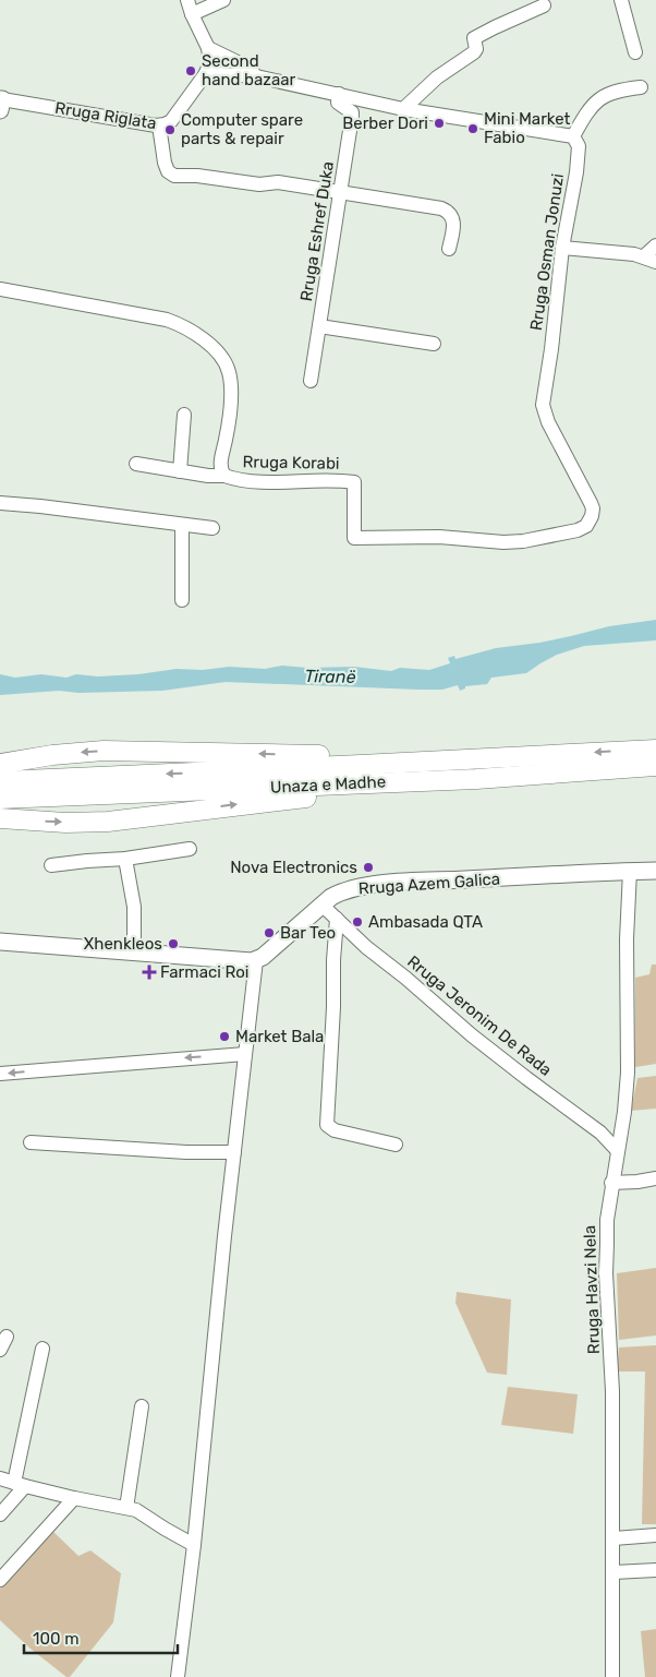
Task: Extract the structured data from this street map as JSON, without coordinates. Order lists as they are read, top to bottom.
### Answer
{
  "streets": {
    "highway": ["Unaza e Madhe"],
    "main road": ["Rruga Azem Galica"],
    "street": [
      "Rruga Riglata",
      "Rruga Eshref Duka",
      "Rruga Osman Jonuzi",
      "Rruga Korabi",
      "Rruga Jeronim De Rada",
      "Rruga Havzi Nela"
    ]
  },
  "crossings": [
    ["Rruga Osman Jonuzi", "Rruga Korabi"],
    ["Rruga Azem Galica", "Rruga Jeronim De Rada"],
    ["Rruga Azem Galica", "Rruga Havzi Nela"],
    ["Rruga Jeronim De Rada", "Rruga Havzi Nela"]
  ],
  "water": ["Tiranë"],
  "places": {
    "other": [
      "Second hand bazaar",
      "Berber Dori",
      "Mini Market Fabio",
      "Computer spare parts & repair",
      "Nova Electronics",
      "Ambasada QTA",
      "Bar Teo",
      "Xhenkleos",
      "Market Bala"
    ],
    "health": ["Farmaci Roi"]
  },
  "scale_bar": "100 m"
}
